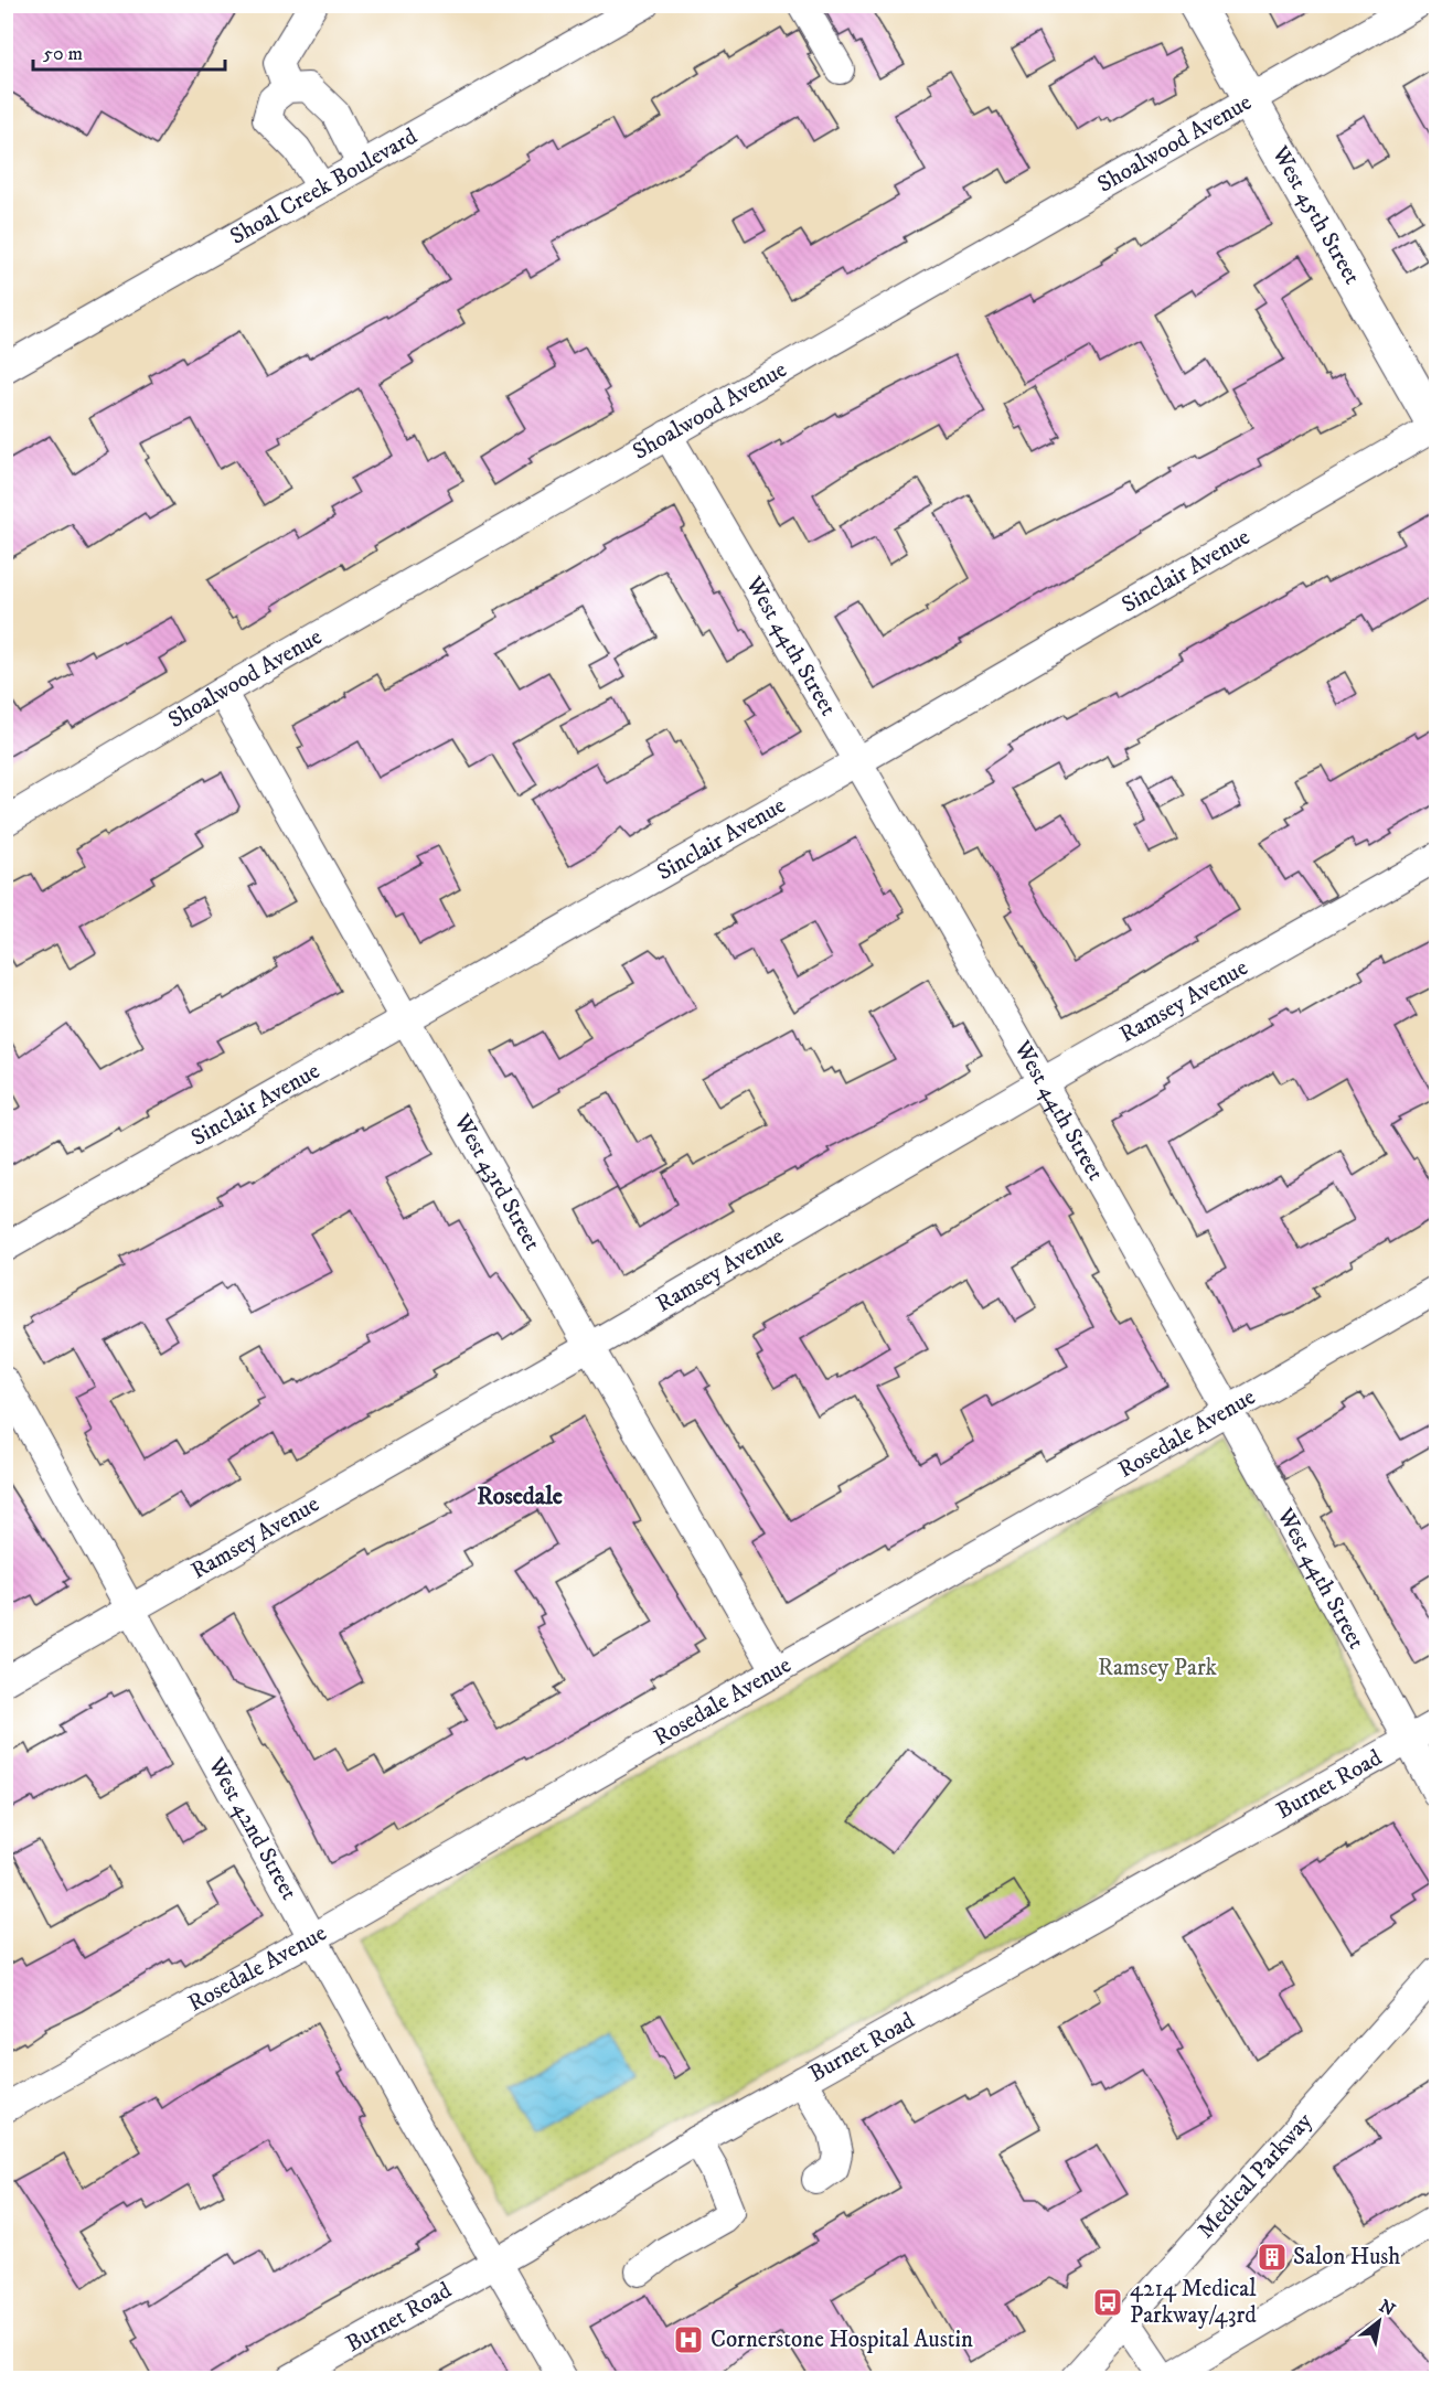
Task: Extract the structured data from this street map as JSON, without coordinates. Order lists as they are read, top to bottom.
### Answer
{
  "streets": {
    "main road": ["West 45th Street"],
    "street": [
      "Shoalwood Avenue",
      "Shoal Creek Boulevard",
      "Sinclair Avenue",
      "West 44th Street",
      "Ramsey Avenue",
      "West 43rd Street",
      "Rosedale Avenue",
      "Burnet Road",
      "West 42nd Street",
      "Medical Parkway"
    ]
  },
  "crossings": [
    ["Shoalwood Avenue", "West 45th Street"],
    ["Shoalwood Avenue", "West 44th Street"],
    ["Shoalwood Avenue", "West 43rd Street"],
    ["West 45th Street", "Sinclair Avenue"],
    ["Sinclair Avenue", "West 44th Street"],
    ["Sinclair Avenue", "West 43rd Street"],
    ["West 44th Street", "Ramsey Avenue"],
    ["West 44th Street", "Rosedale Avenue"],
    ["West 44th Street", "Burnet Road"],
    ["Ramsey Avenue", "West 43rd Street"],
    ["Ramsey Avenue", "West 42nd Street"],
    ["West 43rd Street", "Rosedale Avenue"],
    ["Rosedale Avenue", "West 42nd Street"],
    ["Burnet Road", "West 42nd Street"]
  ],
  "districts": ["Rosedale"],
  "parks": ["Ramsey Park"],
  "places": {
    "building": ["Salon Hush"],
    "bus stop": ["4214 Medical Parkway/43rd"],
    "hospital": ["Cornerstone Hospital Austin"]
  },
  "scale_bar": "50 m",
  "north": "top right"
}
